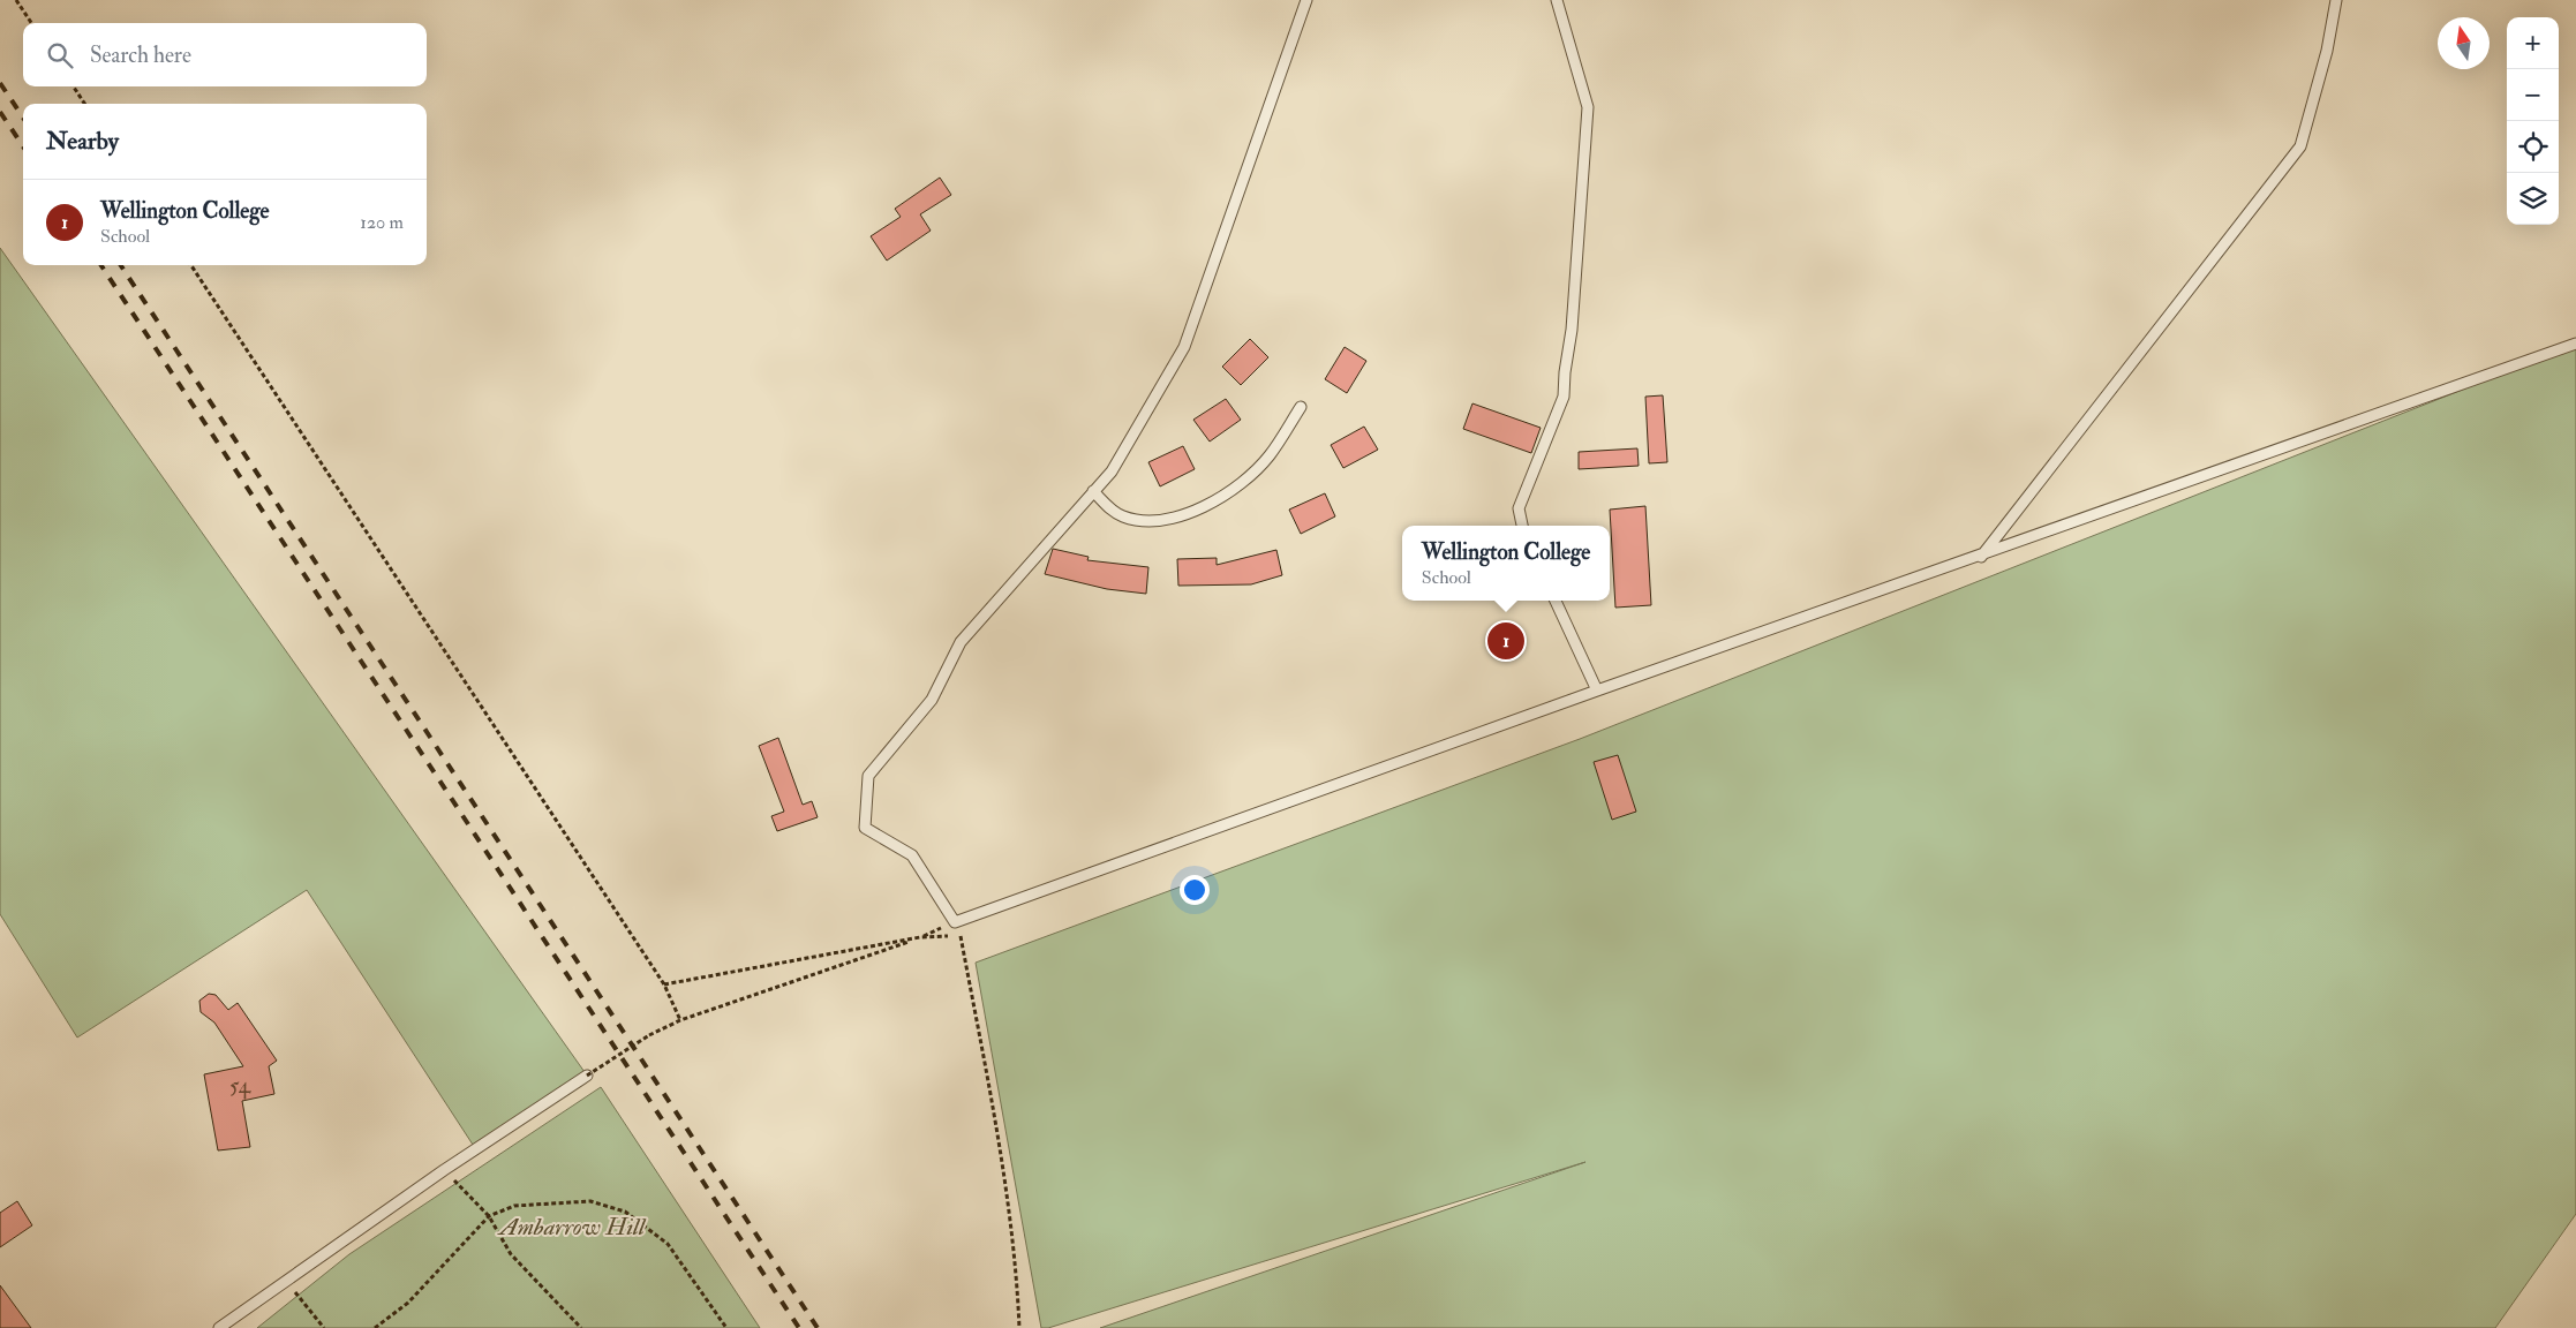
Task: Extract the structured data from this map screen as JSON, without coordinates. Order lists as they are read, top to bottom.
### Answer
{
  "parks": ["Ambarrow Hill"],
  "house_numbers": ["54"],
  "north": "top",
  "page": {
    "map_buttons": ["+", "−"],
    "search": "Search here",
    "heading": "Nearby",
    "list": [
      {
        "mark": "1",
        "name": "Wellington College",
        "note": "School",
        "value": "120 m"
      }
    ],
    "popup": ["Wellington College", "School"],
    "pins": "1"
  }
}
